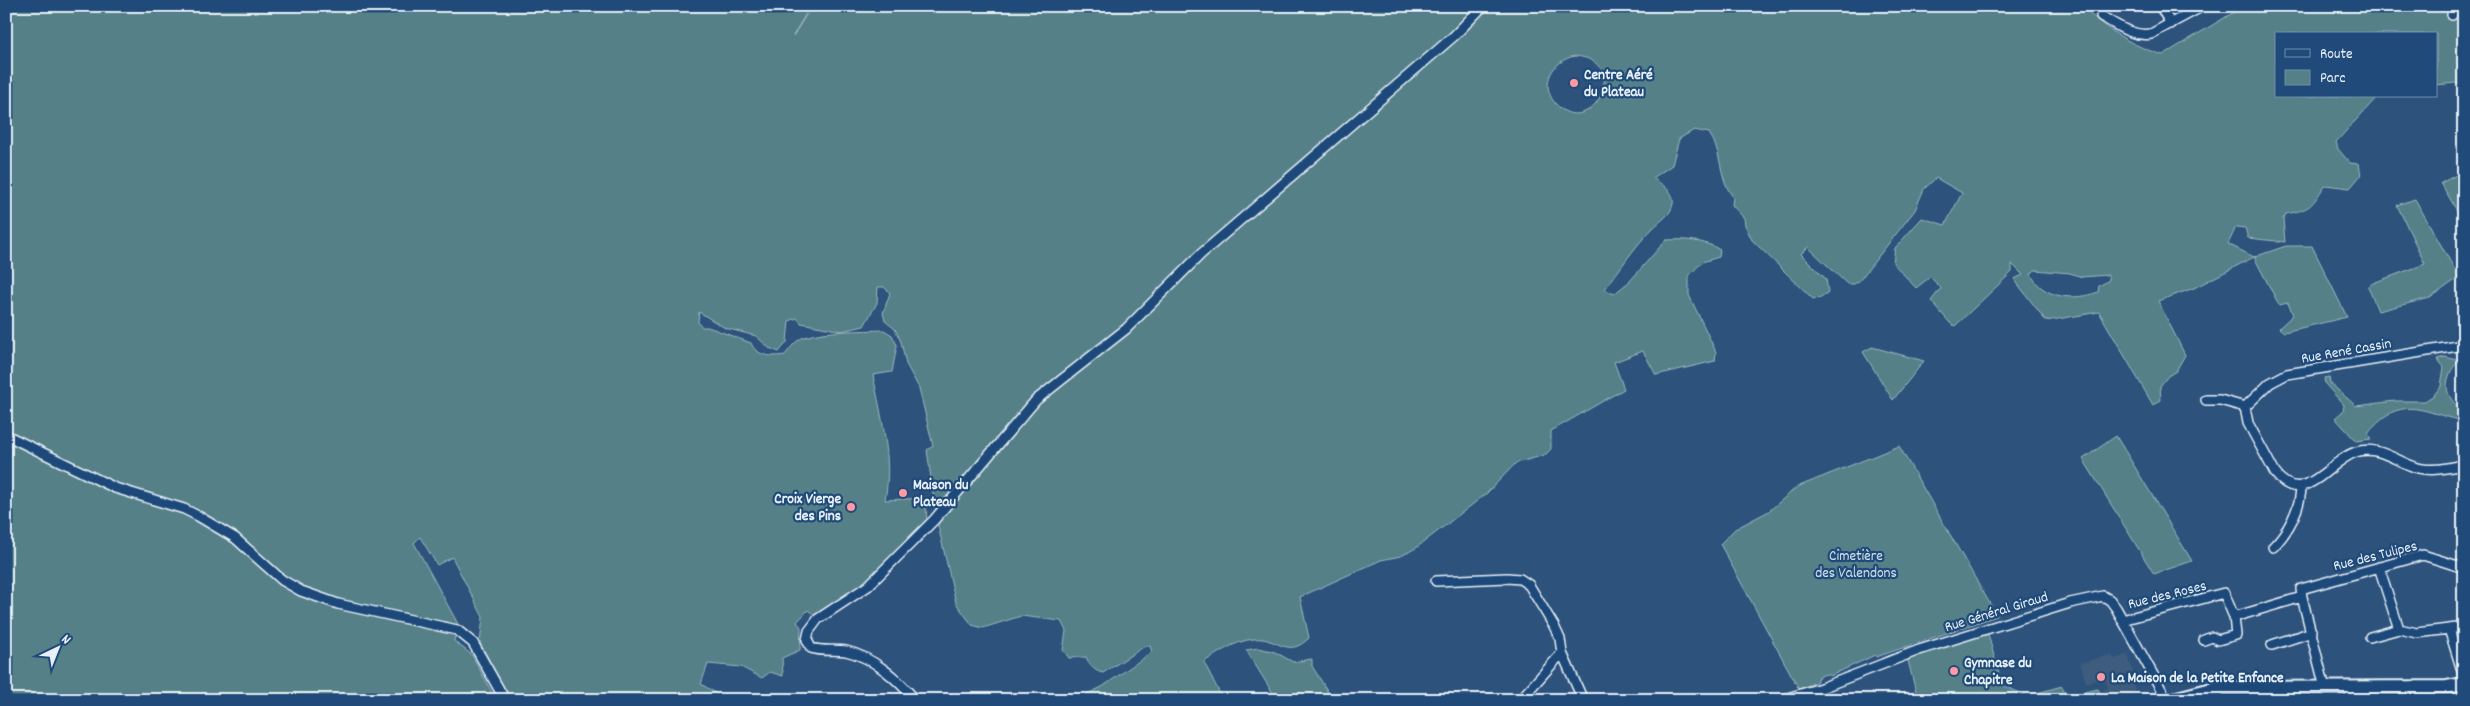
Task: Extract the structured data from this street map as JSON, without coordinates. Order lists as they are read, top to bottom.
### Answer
{
  "streets": {
    "street": [
      "Rue René Cassin",
      "Rue des Tulipes",
      "Rue des Roses",
      "Rue Général Giraud"
    ]
  },
  "crossings": [
    ["Rue des Roses", "Rue Général Giraud"]
  ],
  "parks": ["Cimetière des Valendons"],
  "places": [
    "Centre Aéré du Plateau",
    "Maison du Plateau",
    "Croix Vierge des Pins",
    "Gymnase du Chapitre",
    "La Maison de la Petite Enfance"
  ],
  "legend": ["Route", "Parc"],
  "north": "top right"
}
